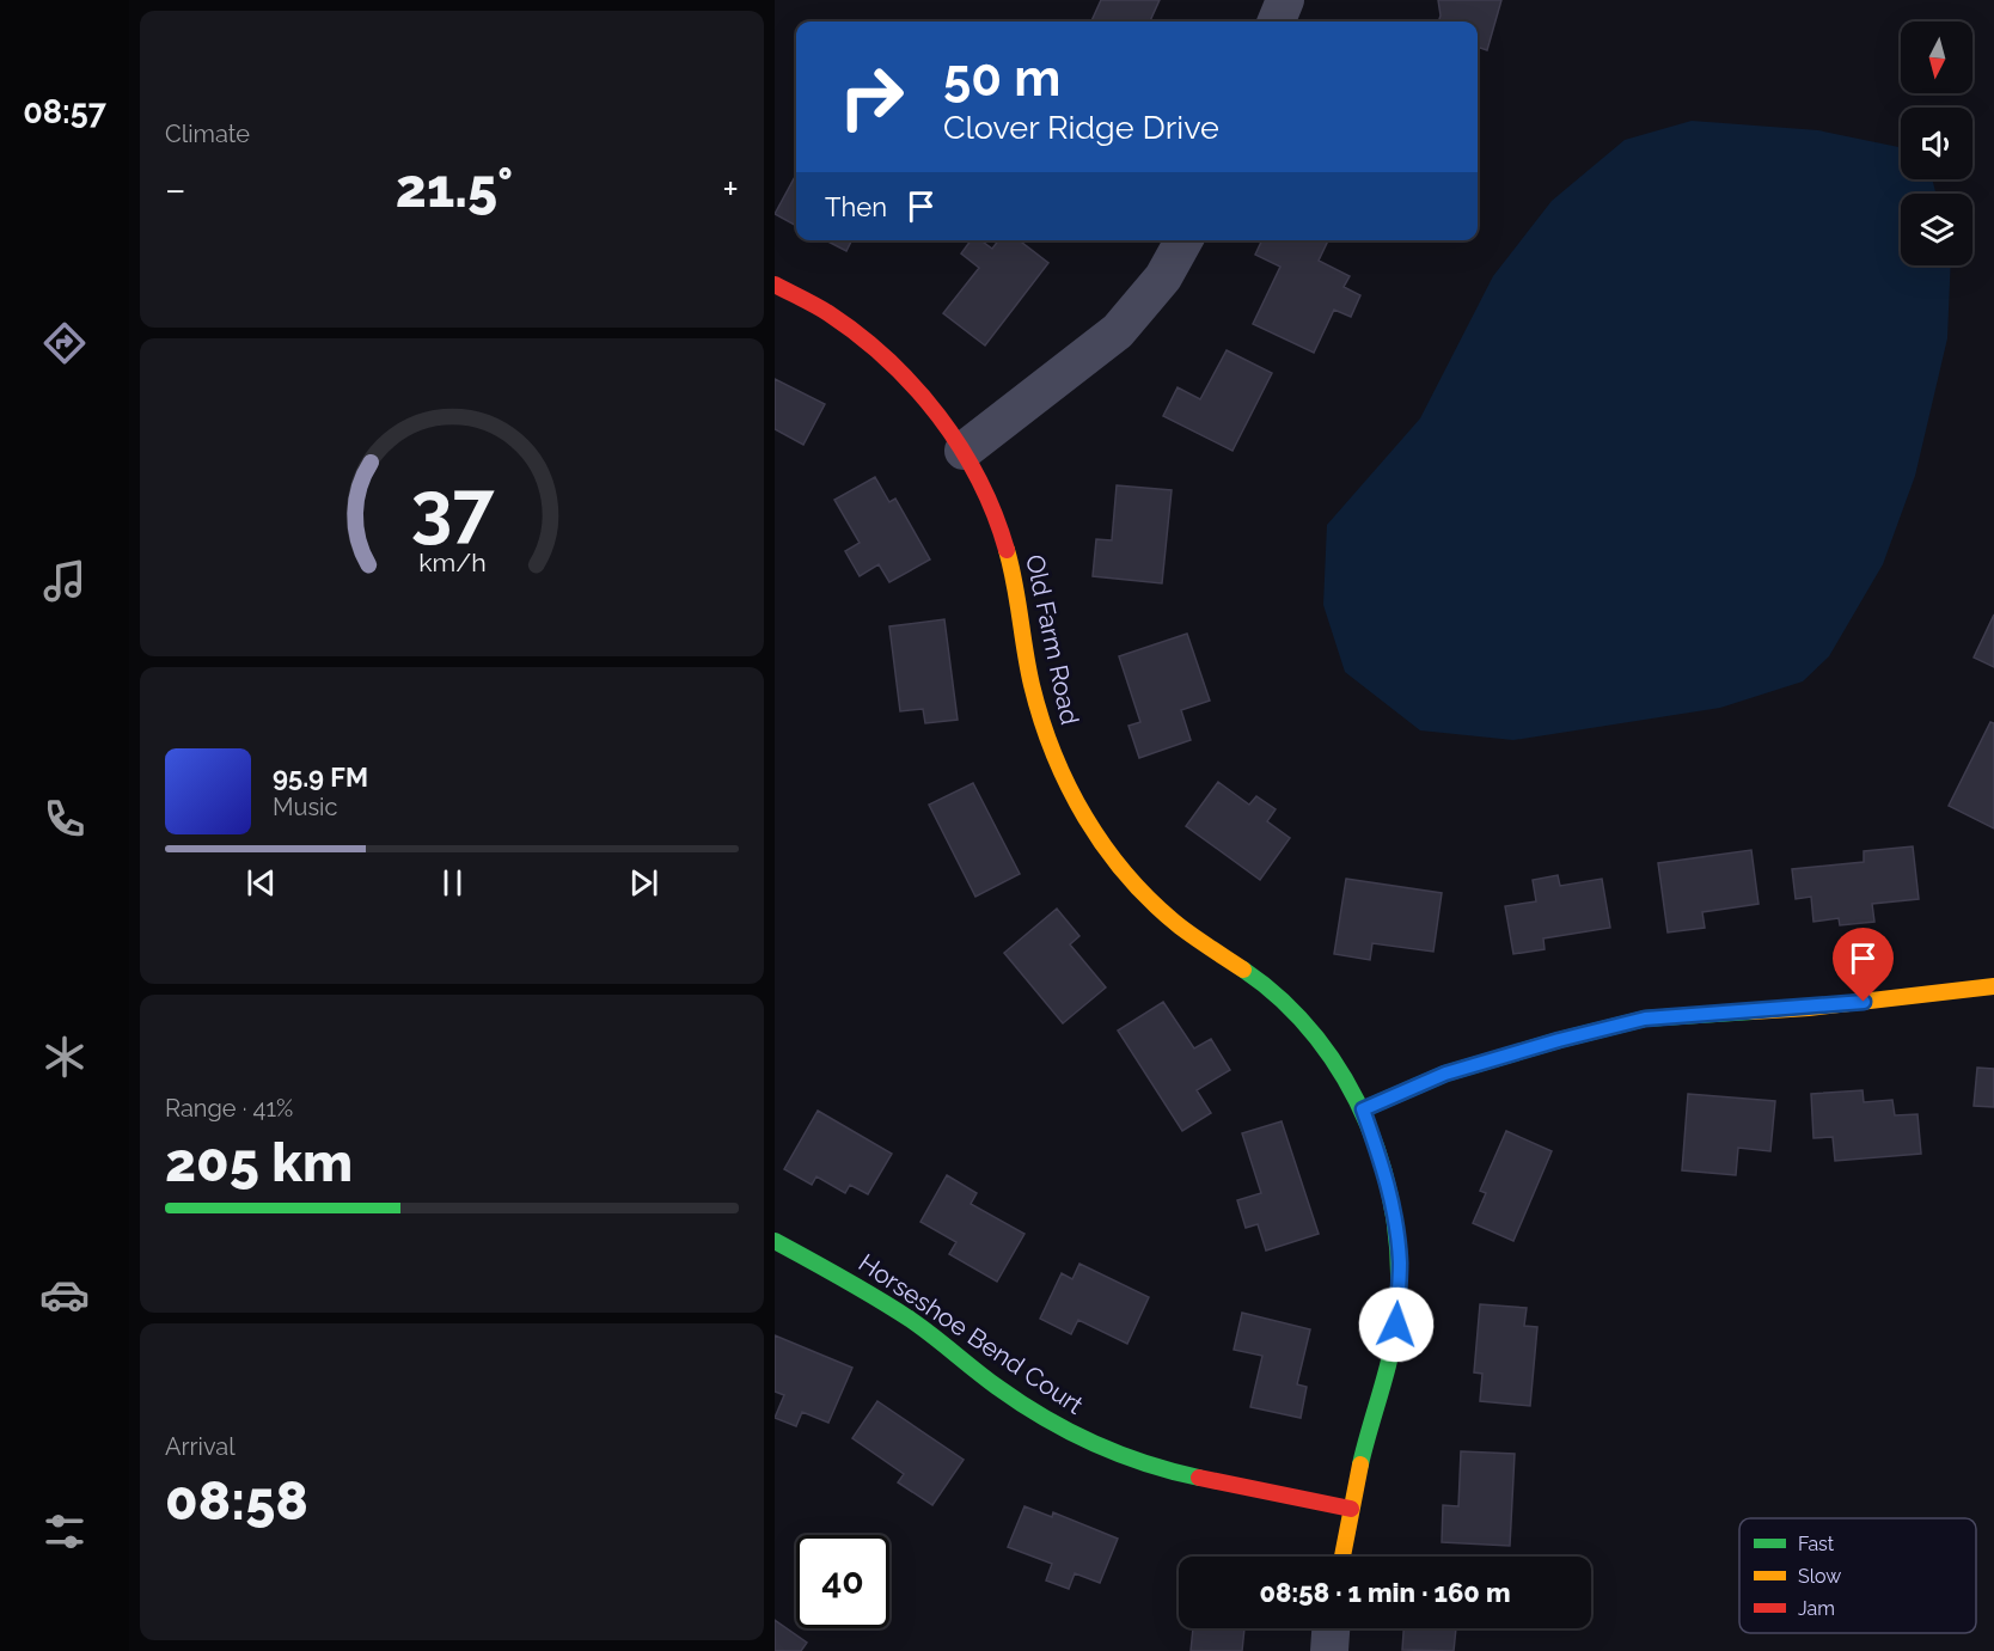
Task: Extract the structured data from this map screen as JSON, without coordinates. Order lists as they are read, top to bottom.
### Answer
{
  "streets": {
    "street": ["Old Farm Road", "Horseshoe Bend Court"]
  },
  "crossings": [
    ["Old Farm Road", "Horseshoe Bend Court"]
  ],
  "legend": ["Fast", "Slow", "Jam"],
  "north": "bottom",
  "page": {
    "tabs": "08:57",
    "tile": [
      "Climate",
      ["Range · 41%", "205 km"],
      ["Arrival", "08:58"]
    ],
    "turn": ["50 m", "Clover Ridge Drive"],
    "heat": ["−", "21.5°", "+"],
    "then": "Then",
    "song": ["95.9 FM", "Music"],
    "limit": "40",
    "trip": "08:58 · 1 min · 160 m",
    "gauge": ["37", "km/h"]
  }
}
